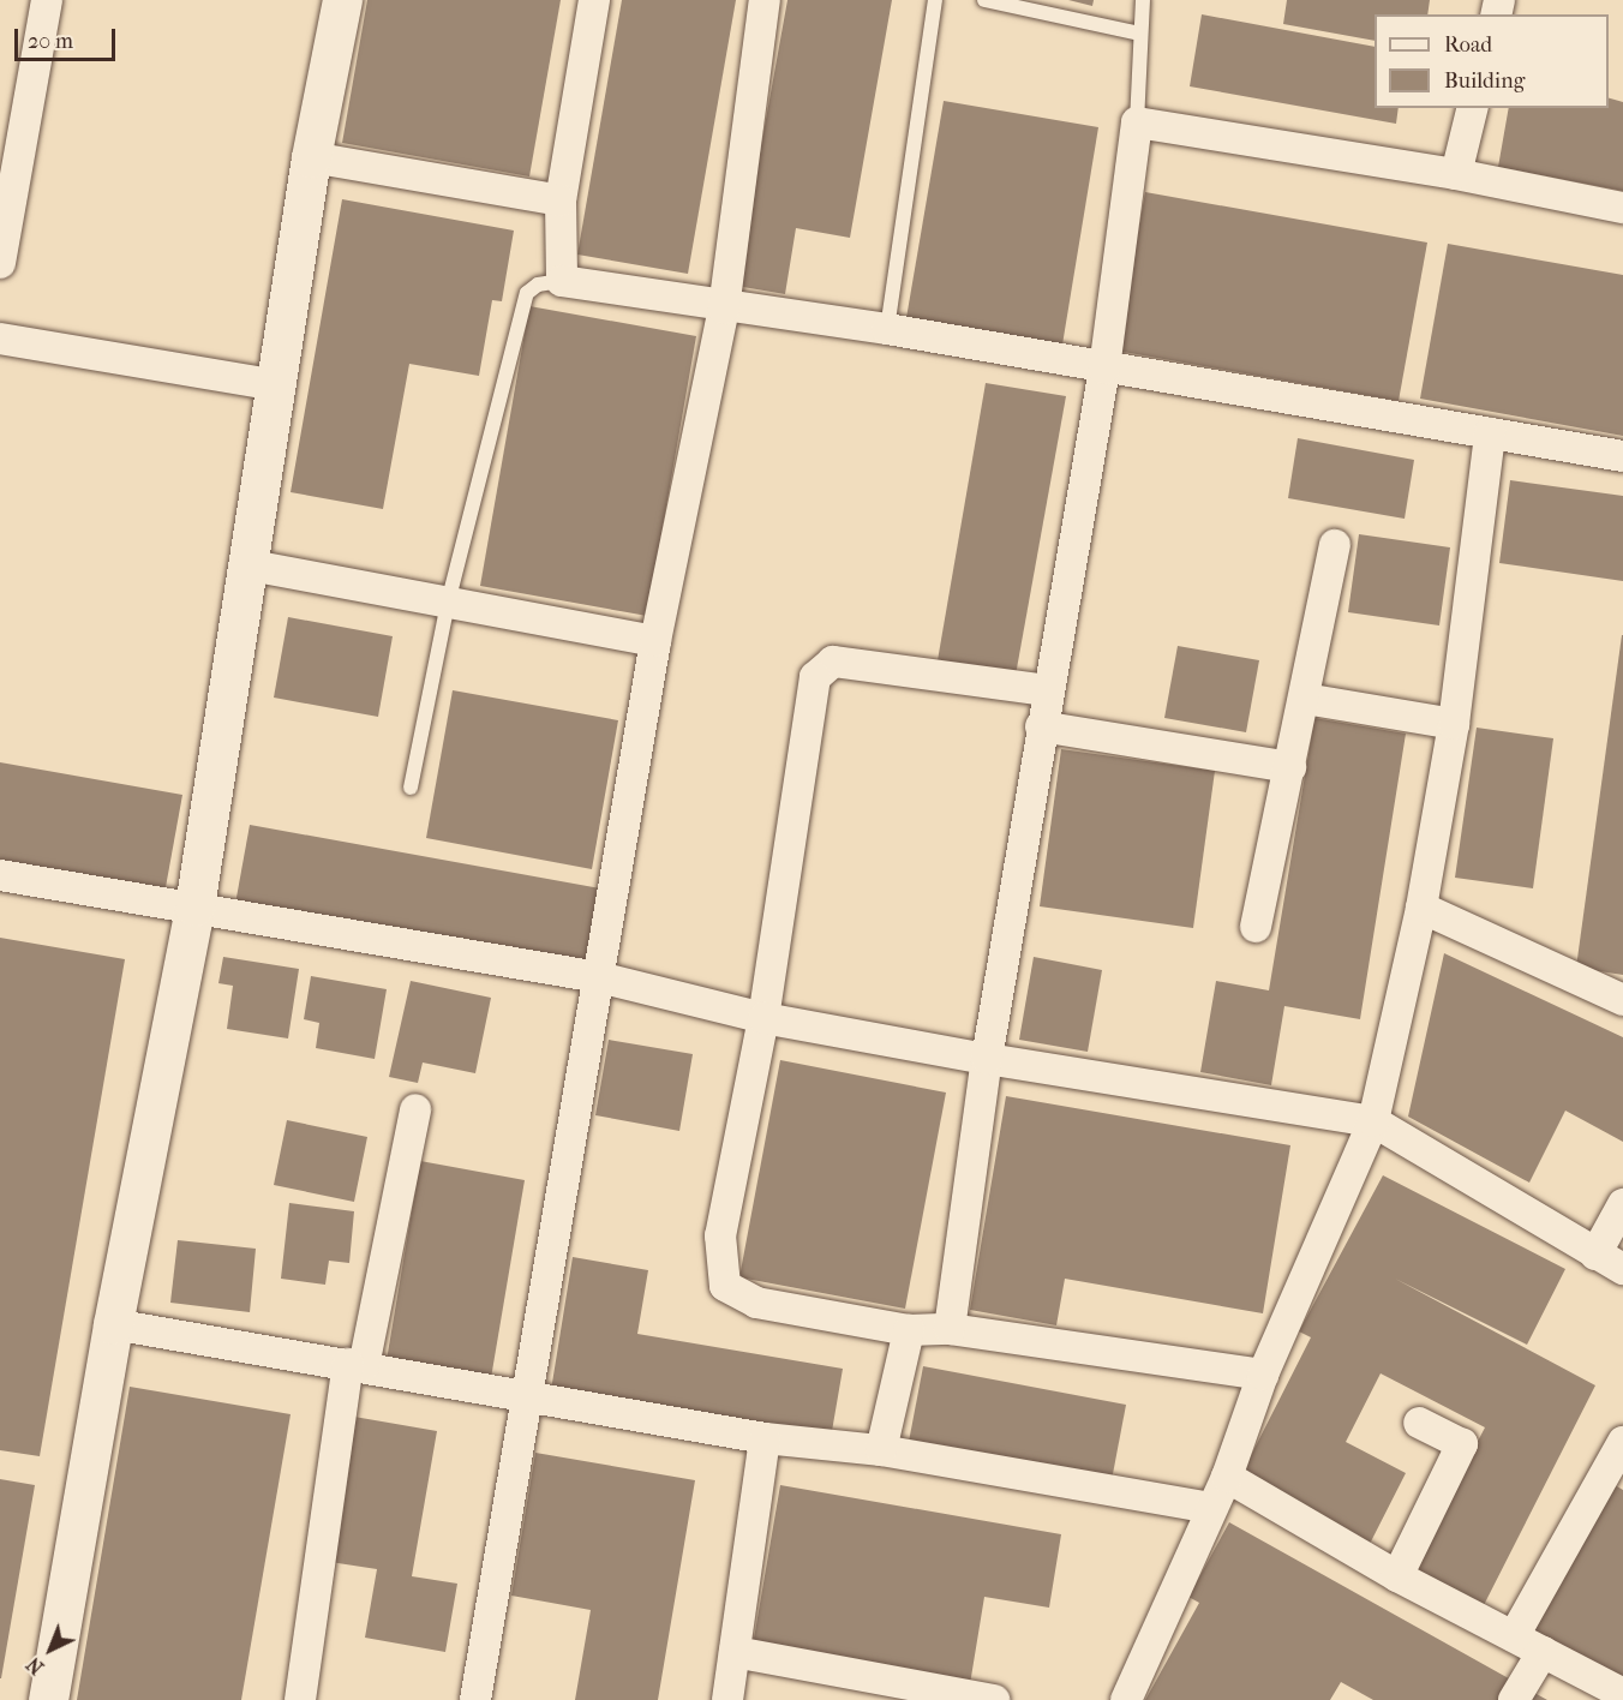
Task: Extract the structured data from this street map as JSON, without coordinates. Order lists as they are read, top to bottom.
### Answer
{
  "legend": ["Road", "Building"],
  "scale_bar": "20 m",
  "north": "bottom left"
}
